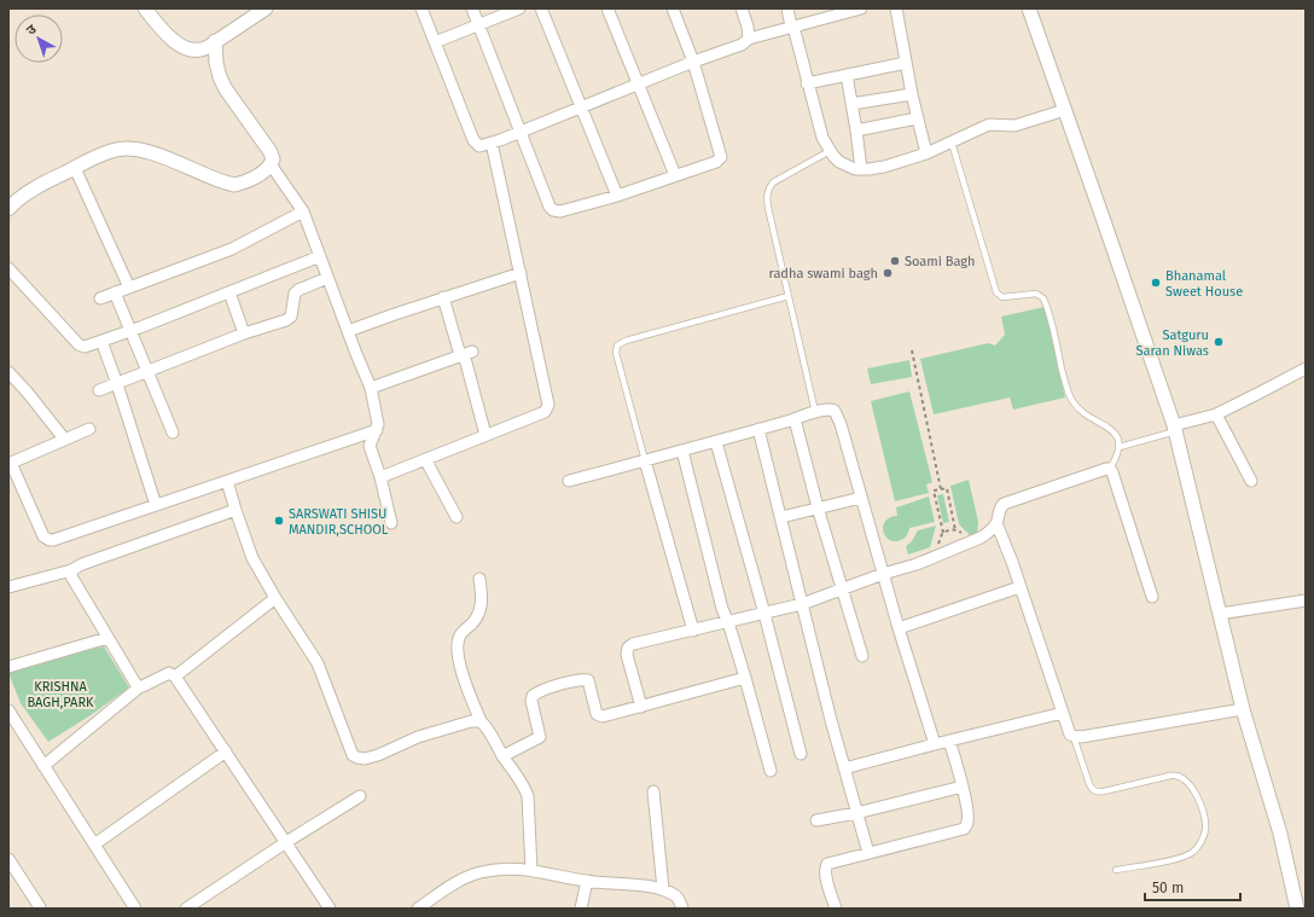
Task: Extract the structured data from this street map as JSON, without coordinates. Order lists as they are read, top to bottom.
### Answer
{
  "parks": ["KRISHNA BAGH,PARK"],
  "places": [
    "Soami Bagh",
    "radha swami bagh",
    "Bhanamal Sweet House",
    "Satguru Saran Niwas",
    "SARSWATI SHISU MANDIR,SCHOOL"
  ],
  "scale_bar": "50 m",
  "north": "top left"
}
